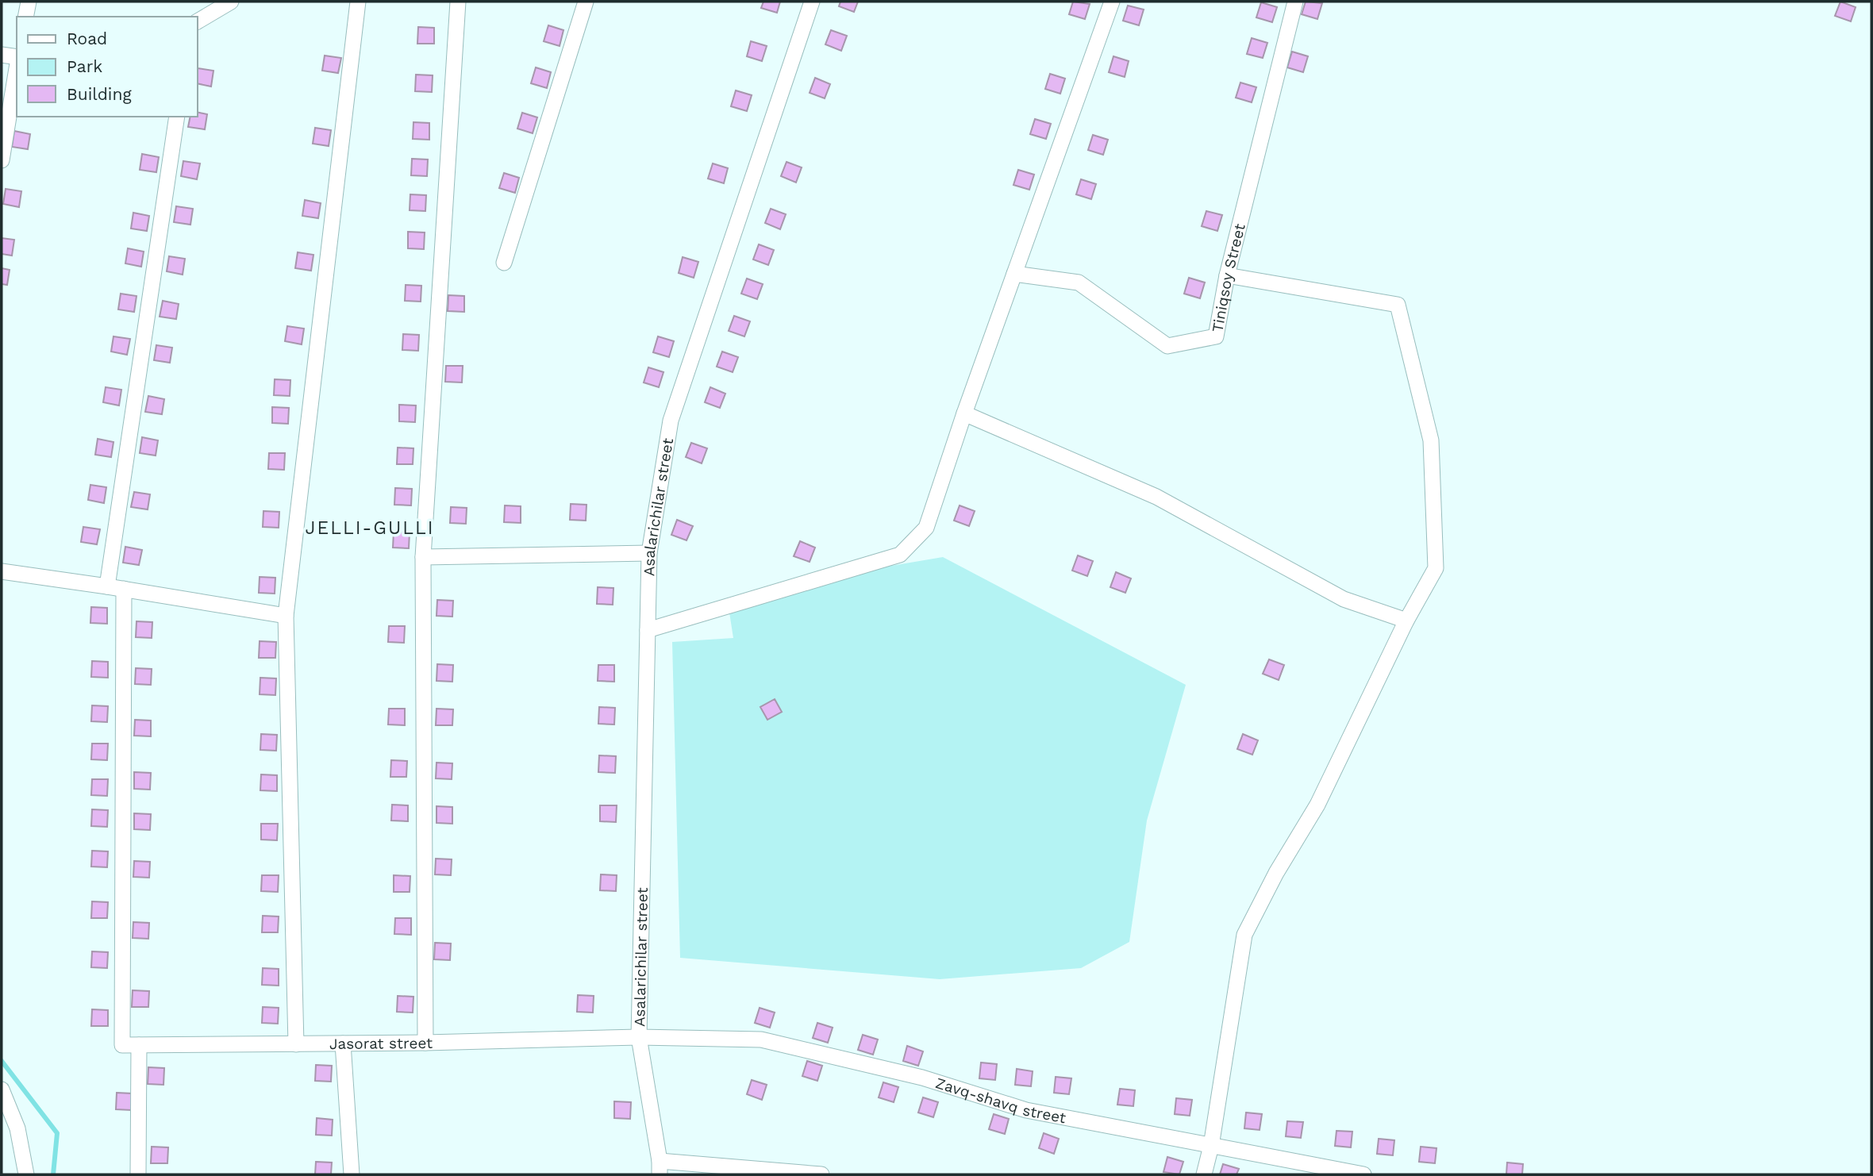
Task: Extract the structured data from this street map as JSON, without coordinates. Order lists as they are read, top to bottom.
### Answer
{
  "streets": {
    "street": [
      "Tiniqsoy Street",
      "Asalarichilar street",
      "Jasorat street",
      "Zavq-shavq street"
    ]
  },
  "crossings": [
    ["Asalarichilar street", "Jasorat street"],
    ["Asalarichilar street", "Zavq-shavq street"],
    ["Jasorat street", "Zavq-shavq street"]
  ],
  "districts": ["JELLI-GULLI"],
  "legend": ["Road", "Park", "Building"]
}
